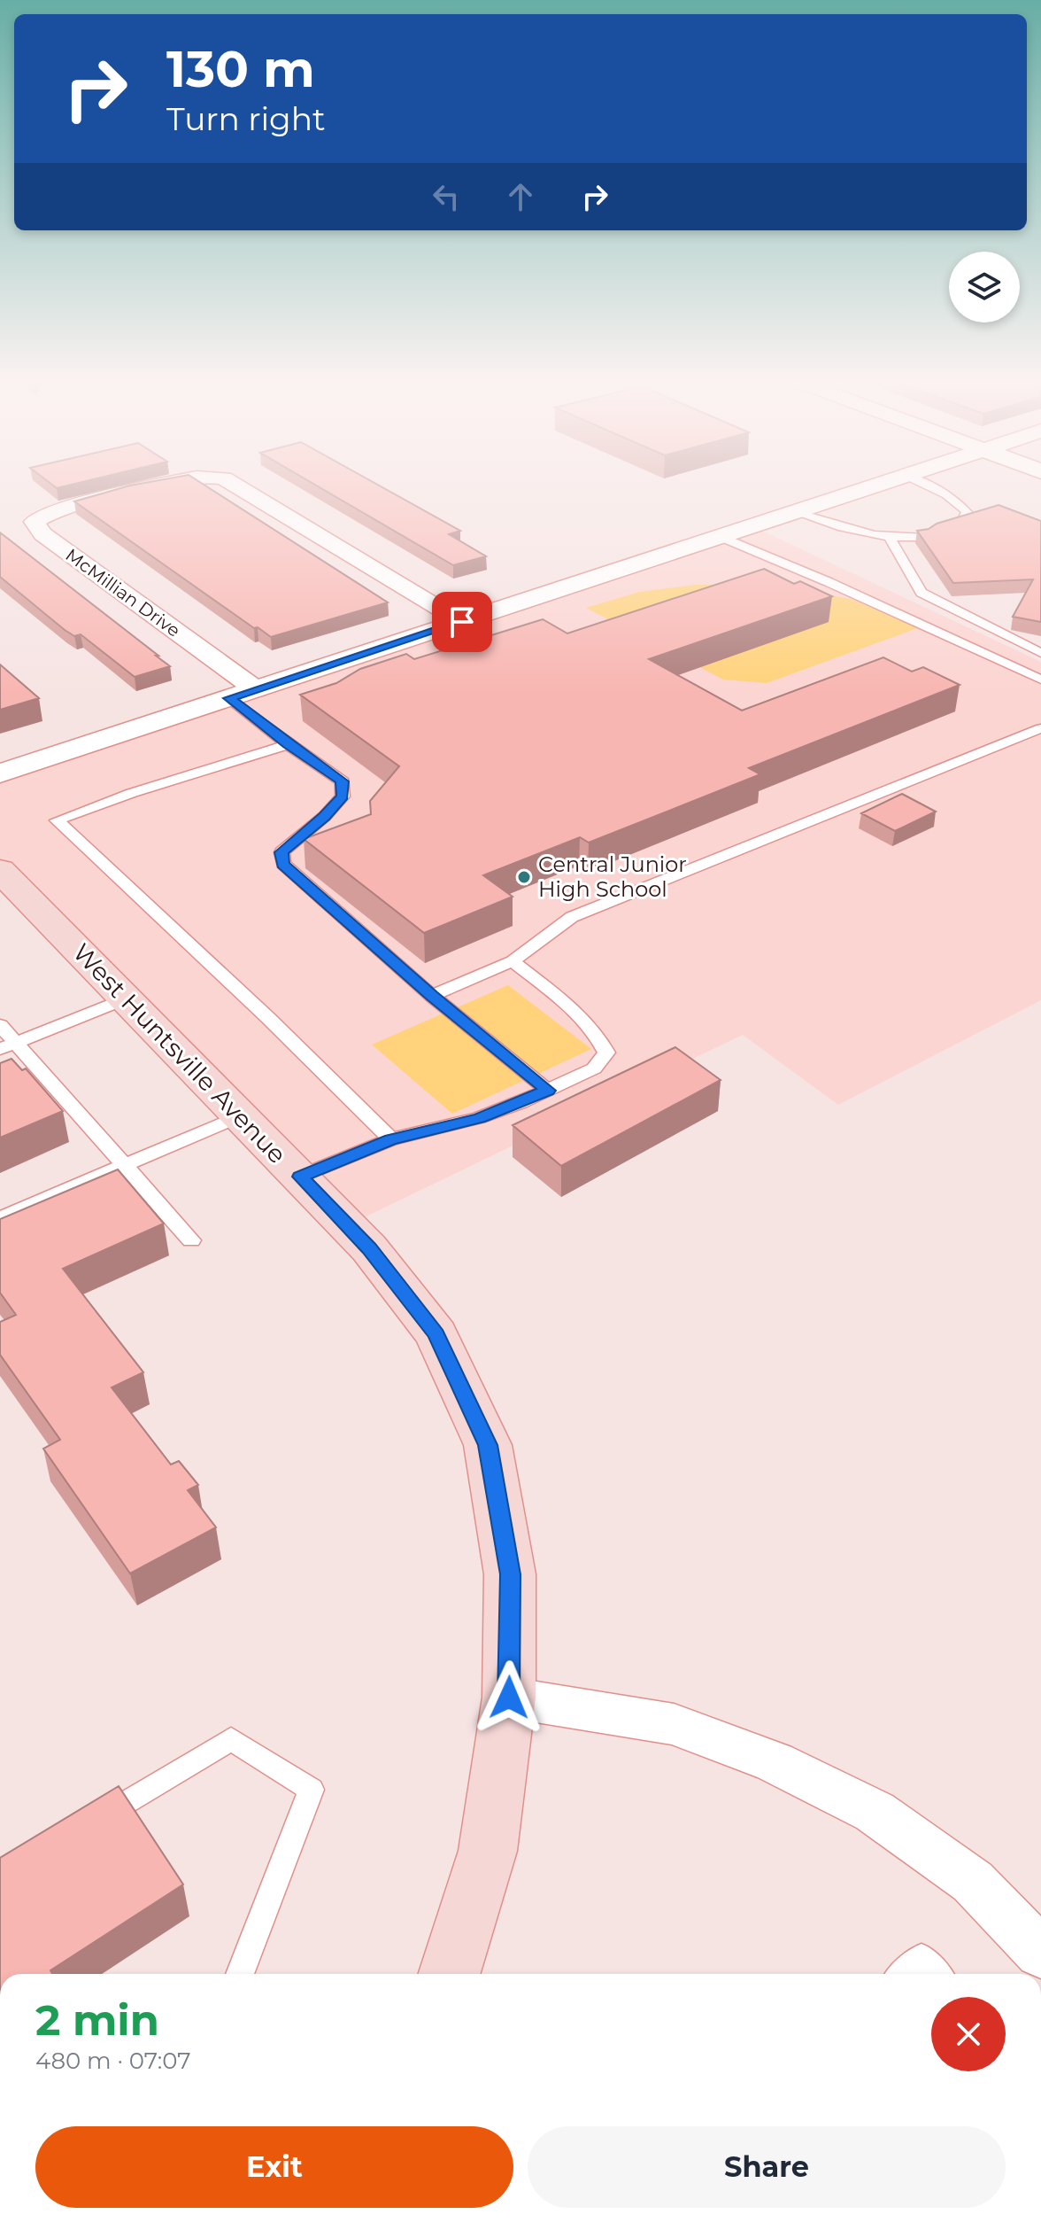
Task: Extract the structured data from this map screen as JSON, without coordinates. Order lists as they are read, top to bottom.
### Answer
{
  "streets": {
    "main road": ["West Huntsville Avenue"],
    "street": ["McMillian Drive"]
  },
  "places": ["Central Junior High School"],
  "page": {
    "turn": ["130 m", "Turn right"],
    "heading": ["2 min", "480 m · 07:07"],
    "buttons": ["Exit", "Share"]
  }
}
